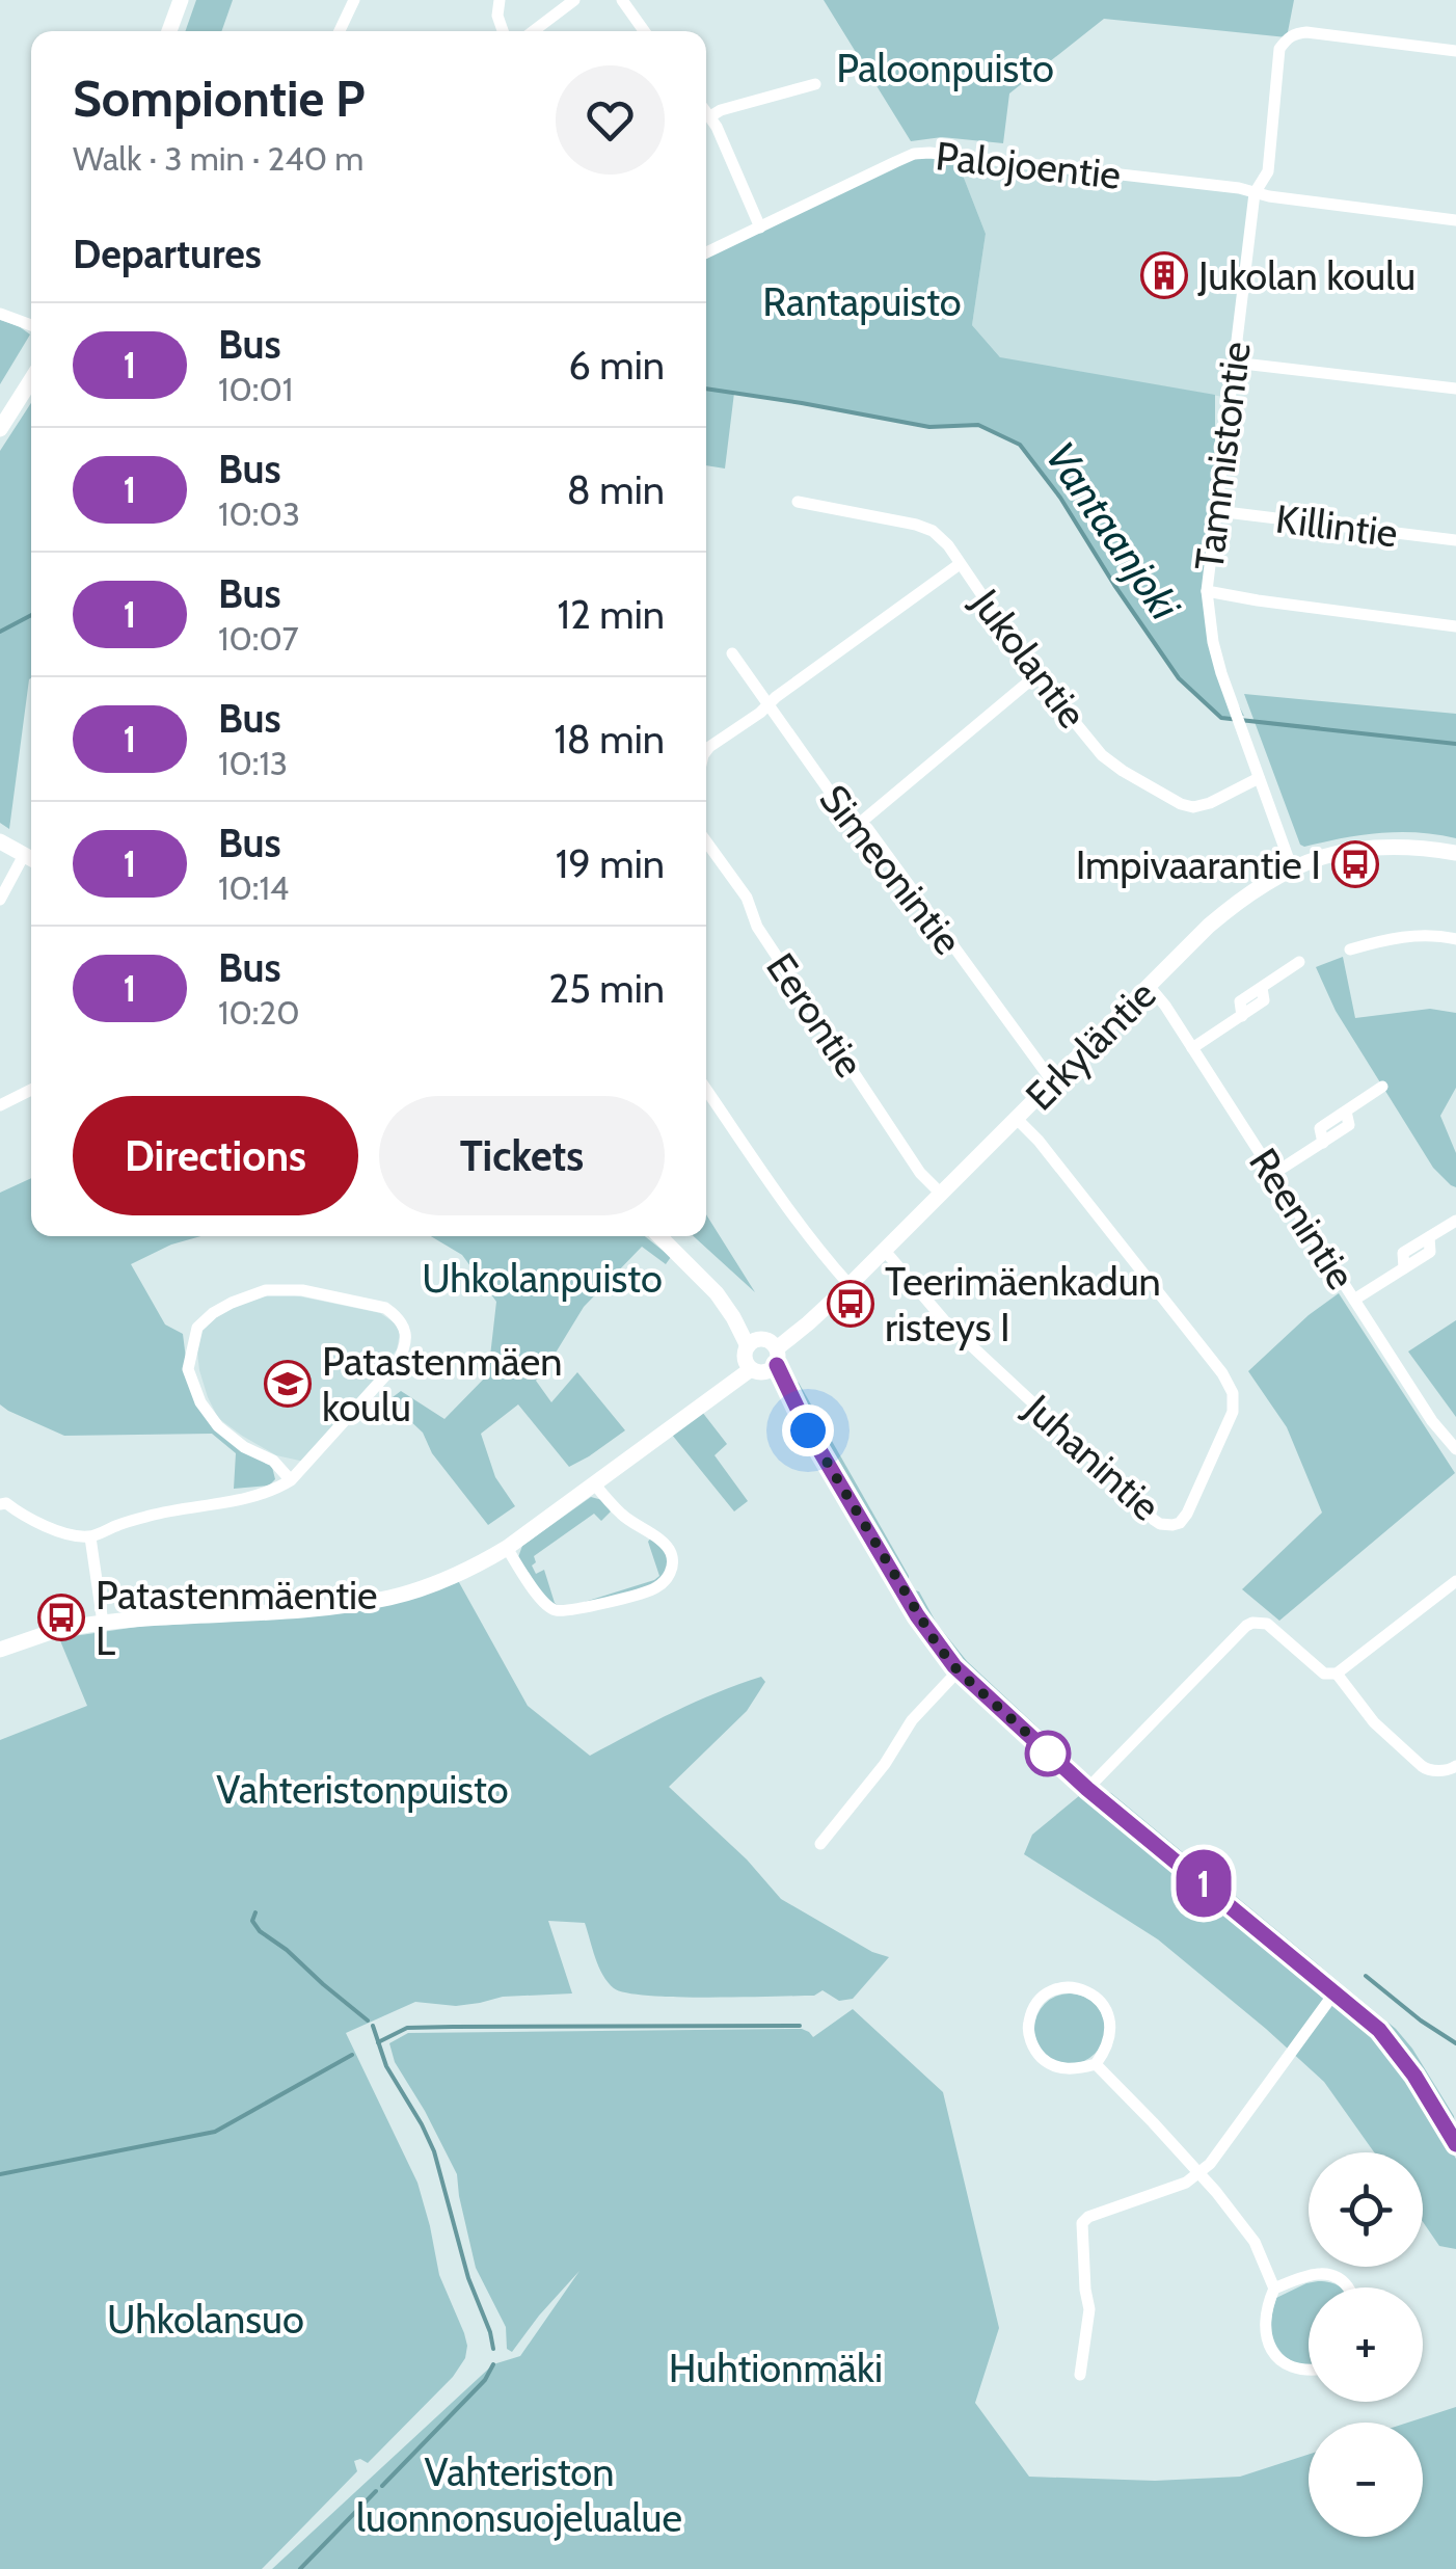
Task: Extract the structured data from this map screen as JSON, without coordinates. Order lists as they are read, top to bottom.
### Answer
{
  "streets": {
    "street": [
      "Palojoentie",
      "Tammistontie",
      "Killintie",
      "Jukolantie",
      "Simeonintie",
      "Eerontie",
      "Erkyläntie",
      "Reenintie",
      "Juhanintie"
    ]
  },
  "crossings": [
    ["Palojoentie", "Tammistontie"],
    ["Tammistontie", "Killintie"],
    ["Tammistontie", "Jukolantie"],
    ["Tammistontie", "Erkyläntie"],
    ["Simeonintie", "Erkyläntie"],
    ["Eerontie", "Erkyläntie"],
    ["Erkyläntie", "Reenintie"],
    ["Erkyläntie", "Juhanintie"]
  ],
  "water": ["Vantaanjoki"],
  "parks": [
    "Paloonpuisto",
    "Rantapuisto",
    "Uhkolanpuisto",
    "Vahteristonpuisto",
    "Uhkolansuo",
    "Huhtionmäki",
    "Vahteriston luonnonsuojelualue"
  ],
  "places": {
    "building": ["Jukolan koulu"],
    "bus stop": ["Impivaarantie I", "Teerimäenkadun risteys I", "Patastenmäentie L"],
    "school or university": ["Patastenmäen koulu"]
  },
  "lines": ["bus line 1"],
  "page": {
    "on_map": "1",
    "heading": [
      ["Sompiontie P", "Walk · 3 min · 240 m"],
      "Departures"
    ],
    "list": [
      {
        "mark": "1",
        "name": "Bus",
        "note": "10:01",
        "value": "6 min"
      },
      {
        "mark": "1",
        "name": "Bus",
        "note": "10:03",
        "value": "8 min"
      },
      {
        "mark": "1",
        "name": "Bus",
        "note": "10:07",
        "value": "12 min"
      },
      {
        "mark": "1",
        "name": "Bus",
        "note": "10:13",
        "value": "18 min"
      },
      {
        "mark": "1",
        "name": "Bus",
        "note": "10:14",
        "value": "19 min"
      },
      {
        "mark": "1",
        "name": "Bus",
        "note": "10:20",
        "value": "25 min"
      }
    ],
    "buttons": ["Directions", "Tickets"],
    "map_buttons": ["+", "−"]
  }
}
